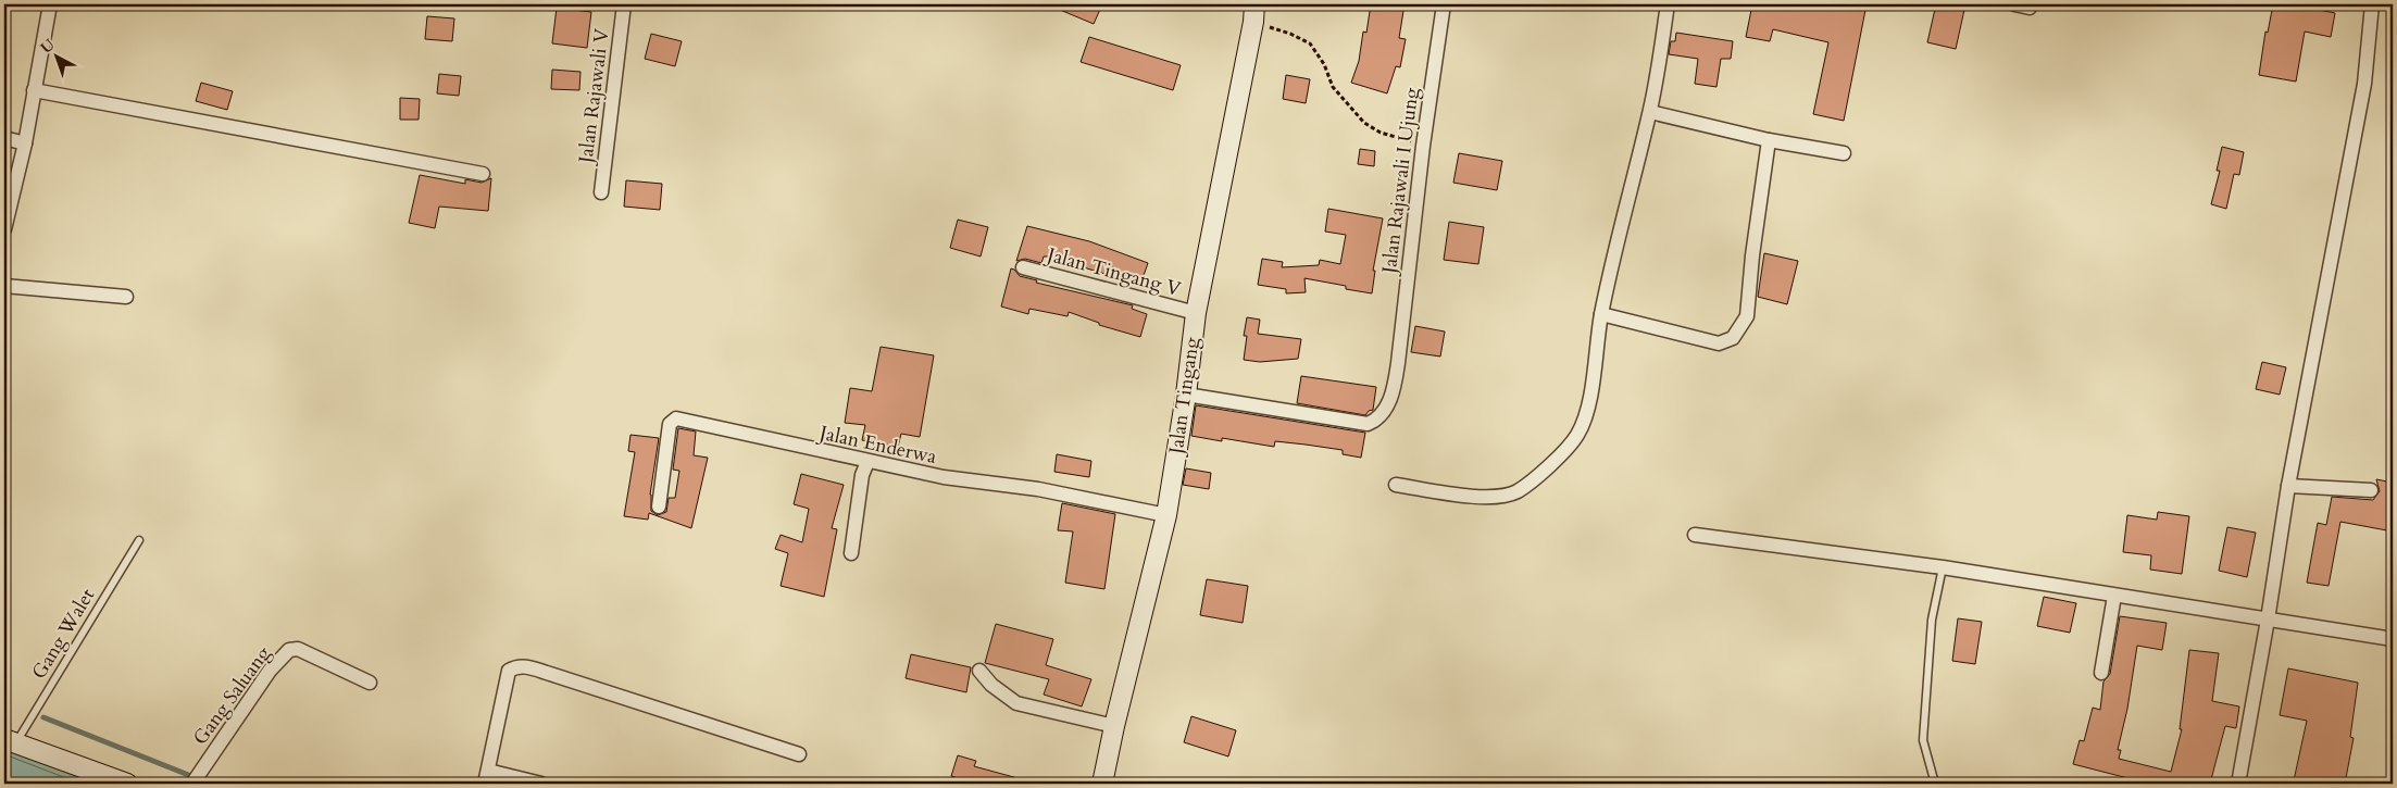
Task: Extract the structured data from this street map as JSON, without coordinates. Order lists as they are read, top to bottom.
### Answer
{
  "streets": {
    "main road": ["Jalan Tingang"],
    "street": [
      "Jalan Rajawali V",
      "Jalan Rajawali I Ujung",
      "Jalan Tingang V",
      "Jalan Enderwa",
      "Gang Saluang"
    ],
    "lane": ["Gang Walet"]
  },
  "crossings": [
    ["Jalan Rajawali I Ujung", "Jalan Tingang"],
    ["Jalan Tingang V", "Jalan Tingang"],
    ["Jalan Tingang", "Jalan Enderwa"]
  ],
  "north": "top left"
}
